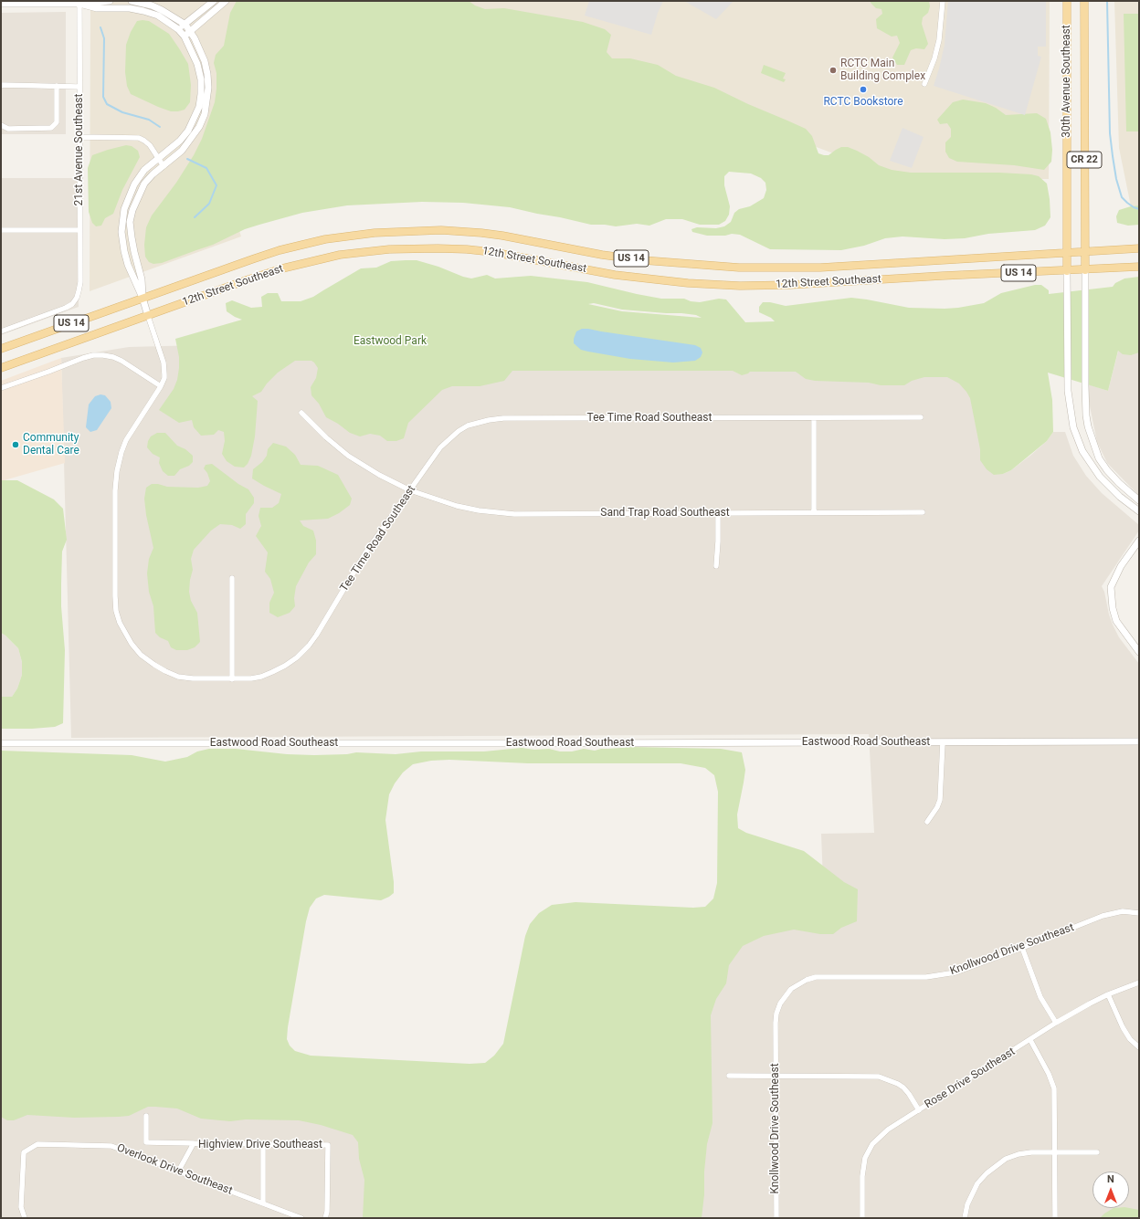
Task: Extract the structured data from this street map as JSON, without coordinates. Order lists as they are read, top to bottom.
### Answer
{
  "streets": {
    "main road": [
      "30th Avenue Southeast",
      "CR 22",
      "US 14",
      "12th Street Southeast"
    ],
    "street": [
      "21st Avenue Southeast",
      "Tee Time Road Southeast",
      "Sand Trap Road Southeast",
      "Eastwood Road Southeast",
      "Knollwood Drive Southeast",
      "Rose Drive Southeast",
      "Highview Drive Southeast",
      "Overlook Drive Southeast"
    ]
  },
  "crossings": [
    ["30th Avenue Southeast", "US 14"],
    ["30th Avenue Southeast", "12th Street Southeast"],
    ["US 14", "12th Street Southeast"],
    ["12th Street Southeast", "Tee Time Road Southeast"],
    ["Tee Time Road Southeast", "Sand Trap Road Southeast"],
    ["Highview Drive Southeast", "Overlook Drive Southeast"]
  ],
  "parks": ["Eastwood Park"],
  "places": ["RCTC Main Building Complex", "RCTC Bookstore", "Community Dental Care"],
  "north": "top"
}
